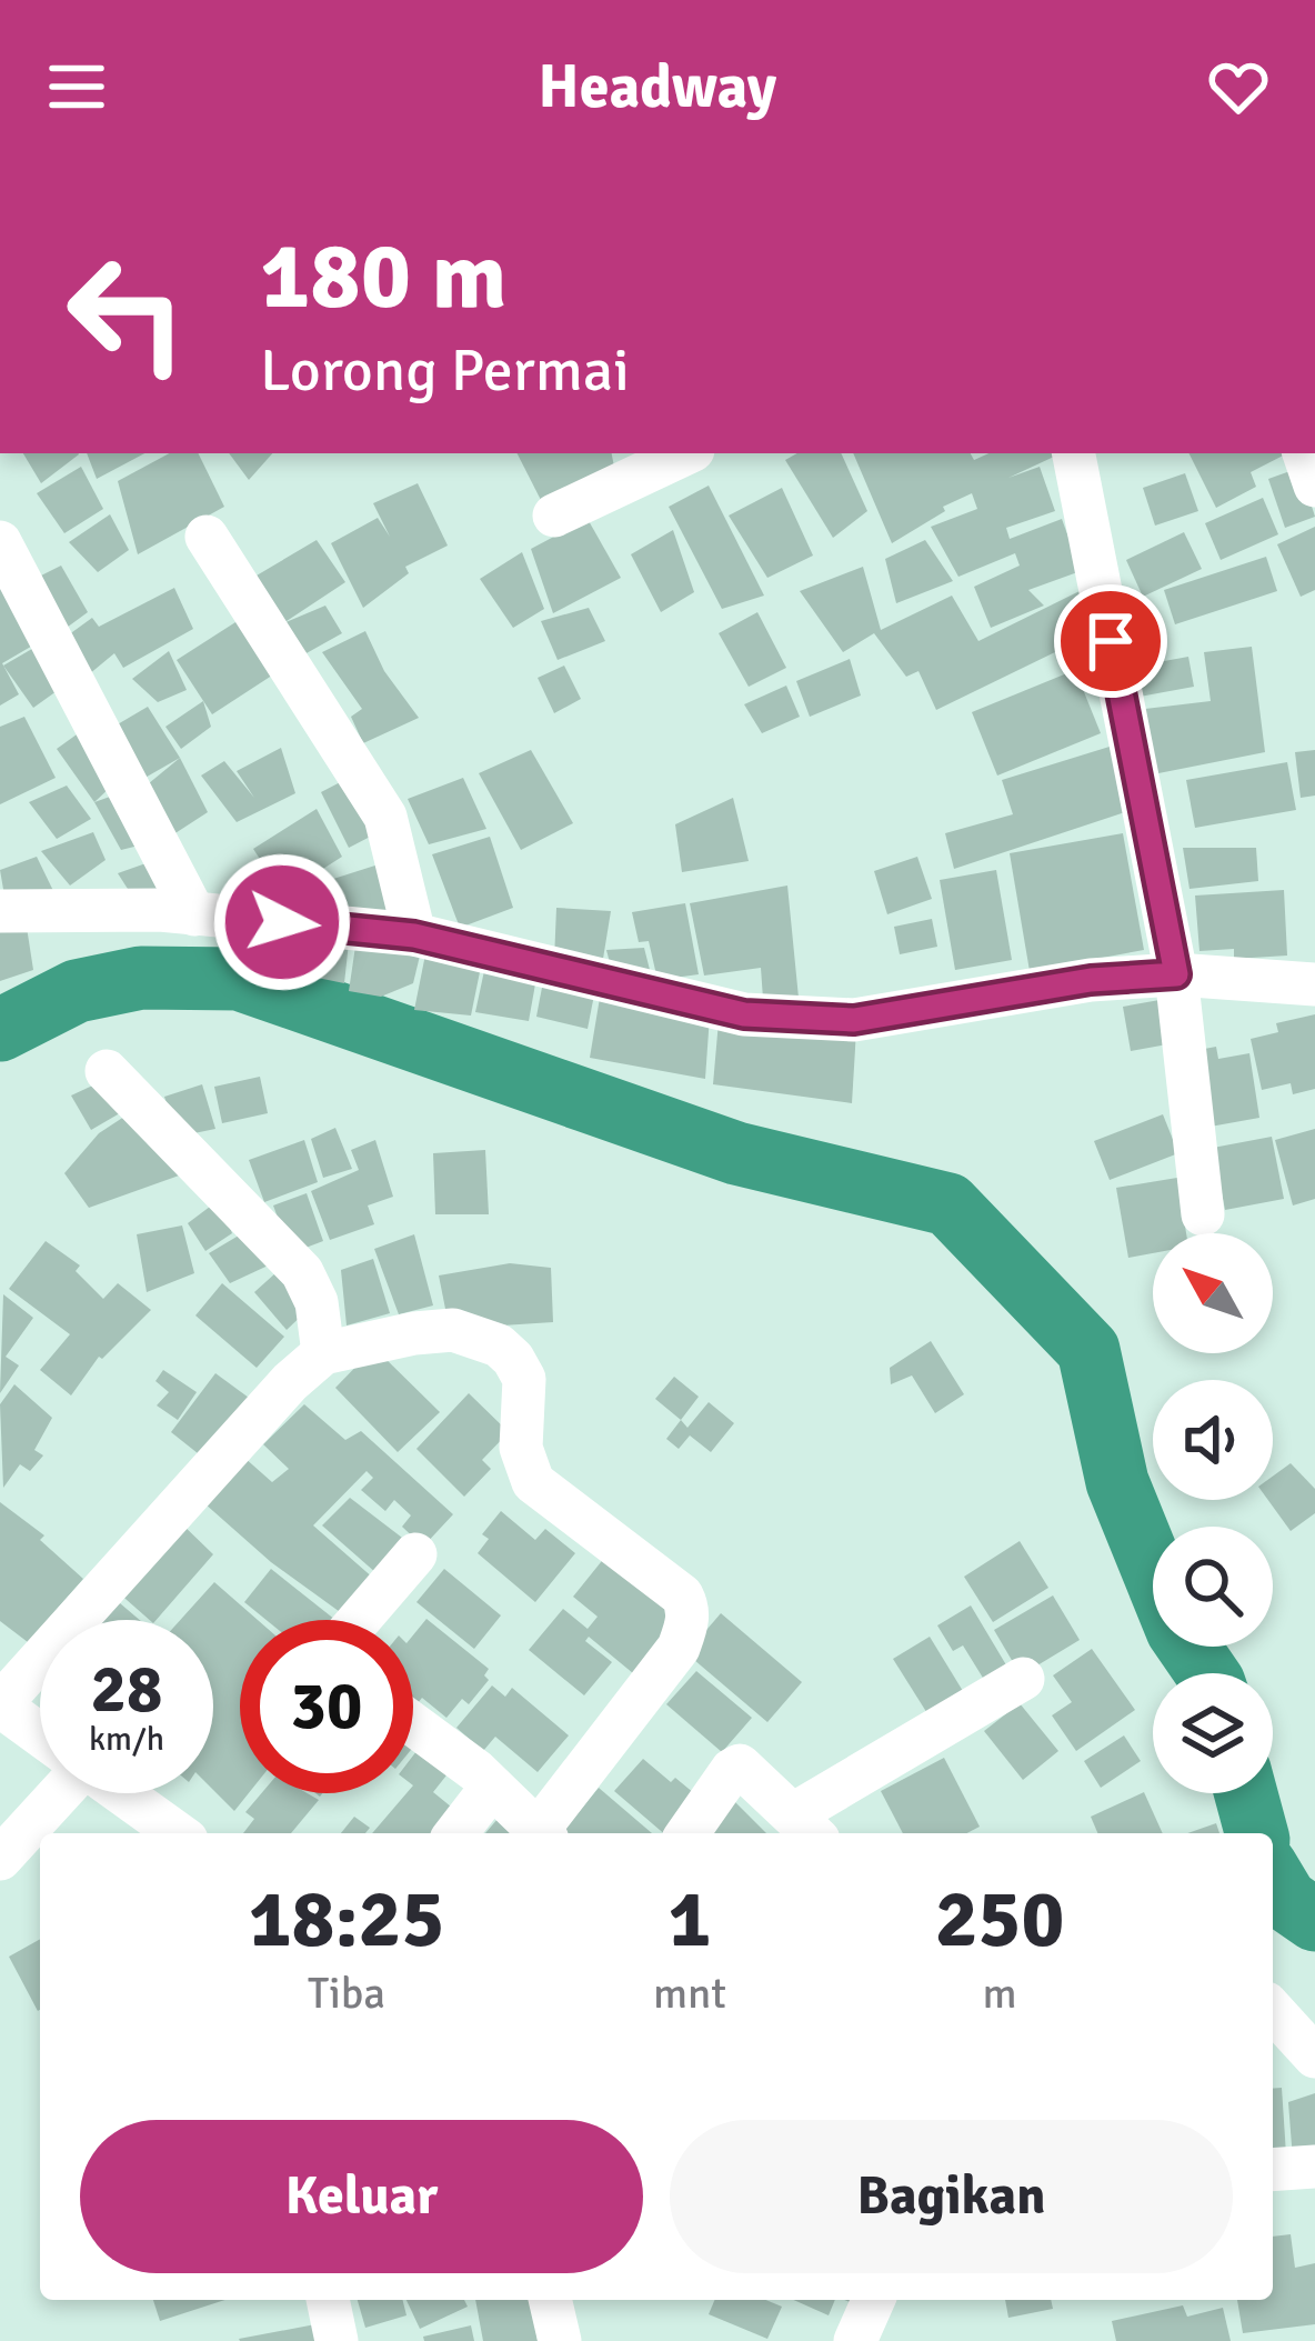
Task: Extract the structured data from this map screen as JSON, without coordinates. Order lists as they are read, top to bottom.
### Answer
{
  "north": "top left",
  "page": {
    "header": "Headway",
    "turn": ["180 m", "Lorong Permai"],
    "speed": "28 km/h",
    "limit": "30",
    "eta": [
      "18:25",
      "Tiba",
      "1",
      "mnt",
      "250",
      "m"
    ],
    "buttons": ["Keluar", "Bagikan"]
  }
}
